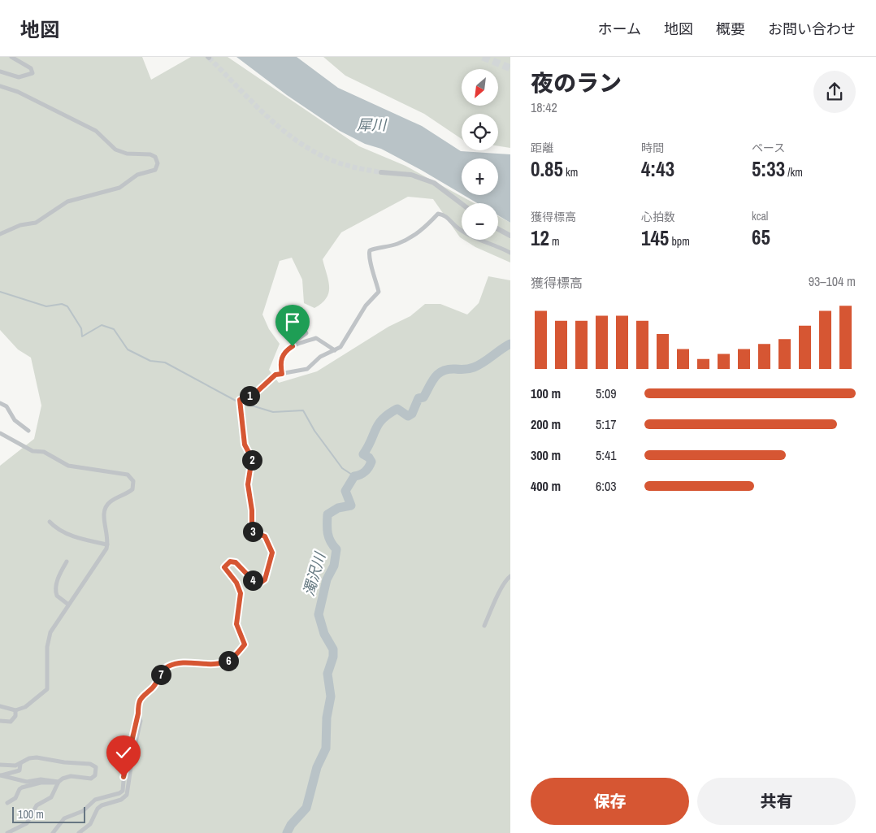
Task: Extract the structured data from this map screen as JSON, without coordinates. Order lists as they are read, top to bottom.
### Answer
{
  "water": ["犀川", "濁沢川"],
  "scale_bar": "100 m",
  "north": "bottom left",
  "page": {
    "header": "地図",
    "nav": [
      "ホーム",
      "地図",
      "概要",
      "お問い合わせ"
    ],
    "heading": ["夜のラン", "18:42"],
    "map_buttons": ["+", "−"],
    "stats": [
      ["距離", "0.85 km"],
      ["時間", "4:43"],
      ["ペース", "5:33 /km"],
      ["獲得標高", "12 m"],
      ["心拍数", "145 bpm"],
      ["kcal", "65"]
    ],
    "chart": ["獲得標高", "93–104 m"],
    "list": [
      {
        "name": "100 m",
        "note": "5:09"
      },
      {
        "name": "200 m",
        "note": "5:17"
      },
      {
        "name": "300 m",
        "note": "5:41"
      },
      {
        "name": "400 m",
        "note": "6:03"
      }
    ],
    "pins": [
      "1",
      "2",
      "3",
      "4",
      "6",
      "7"
    ],
    "buttons": ["保存", "共有"],
    "scale": "100 m"
  }
}
